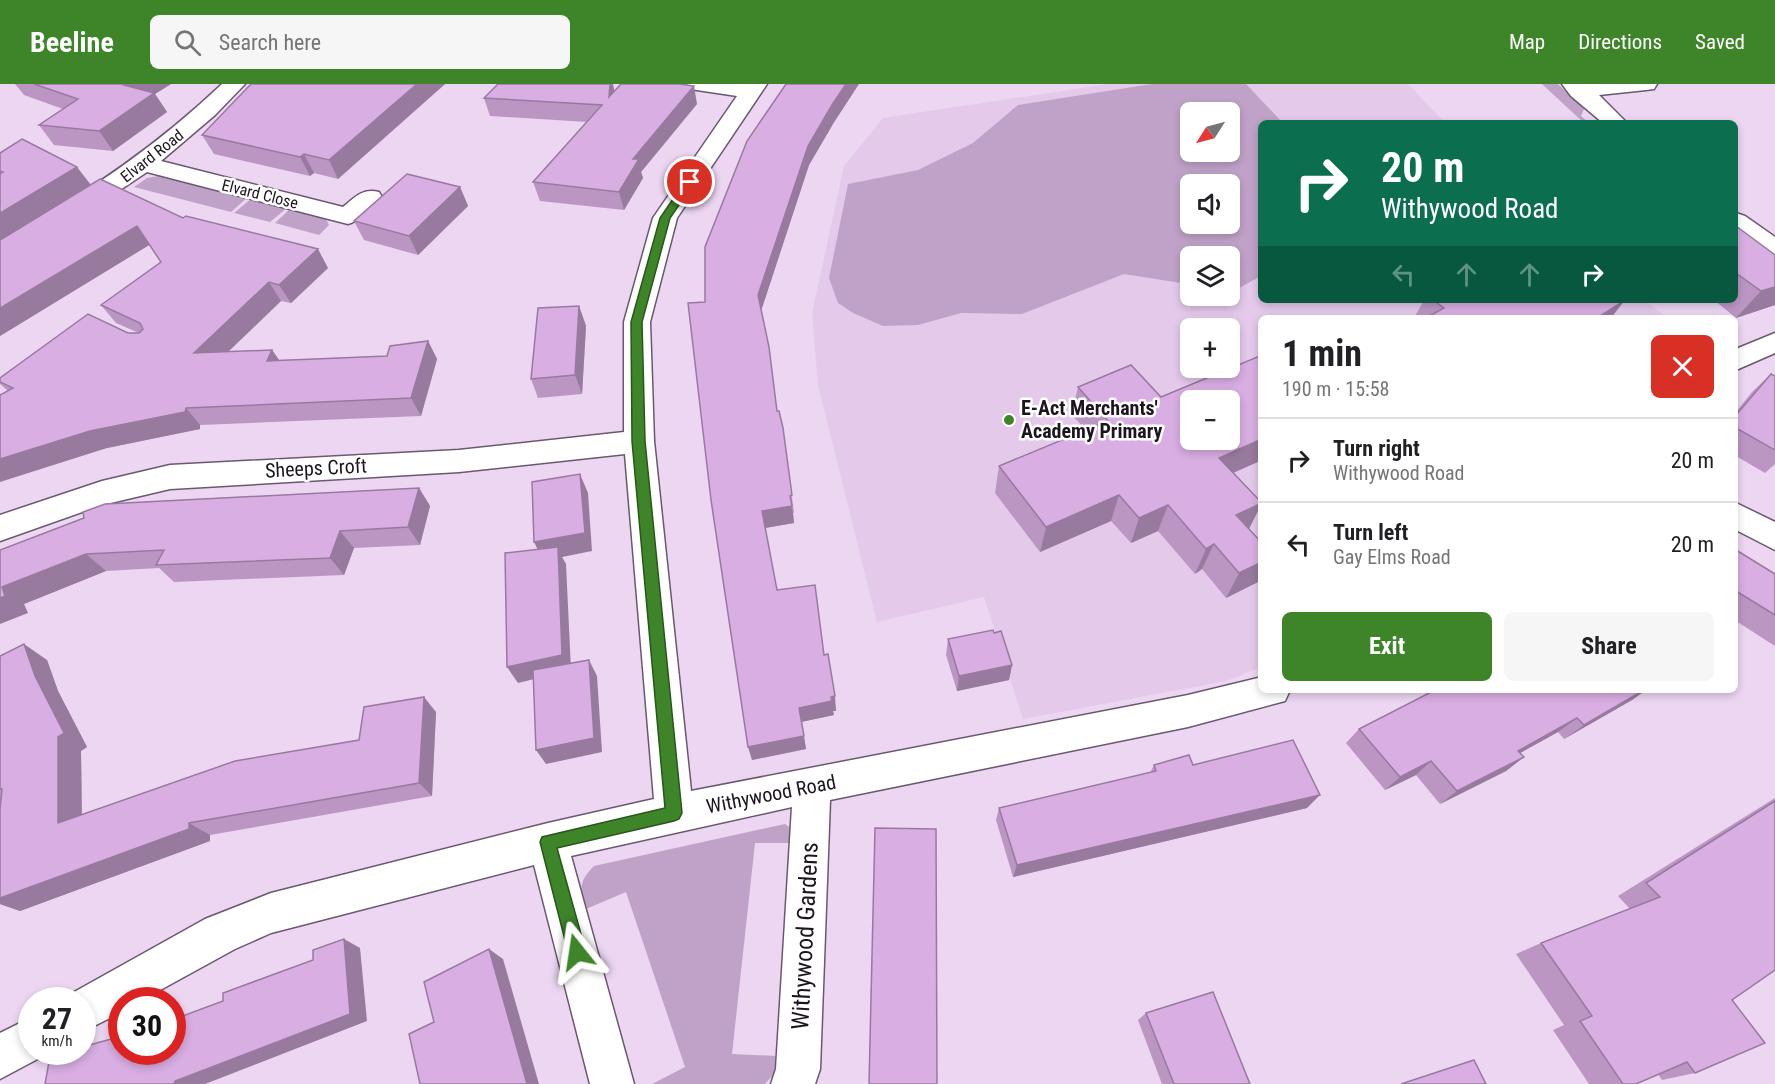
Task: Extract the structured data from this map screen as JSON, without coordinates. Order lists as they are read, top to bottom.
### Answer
{
  "streets": {
    "street": [
      "Elvard Road",
      "Elvard Close",
      "Sheeps Croft",
      "Withywood Road",
      "Withywood Gardens"
    ]
  },
  "crossings": [
    ["Elvard Road", "Elvard Close"],
    ["Withywood Road", "Withywood Gardens"]
  ],
  "places": ["E-Act Merchants' Academy Primary"],
  "north": "bottom left",
  "page": {
    "header": "Beeline",
    "search": "Search here",
    "nav": ["Map", "Directions", "Saved"],
    "map_buttons": ["+", "−"],
    "turn": ["20 m", "Withywood Road"],
    "heading": ["1 min", "190 m · 15:58"],
    "list": [
      {
        "name": "Turn right",
        "note": "Withywood Road",
        "value": "20 m"
      },
      {
        "name": "Turn left",
        "note": "Gay Elms Road",
        "value": "20 m"
      }
    ],
    "buttons": ["Exit", "Share"],
    "speed": "27 km/h",
    "limit": "30"
  }
}
